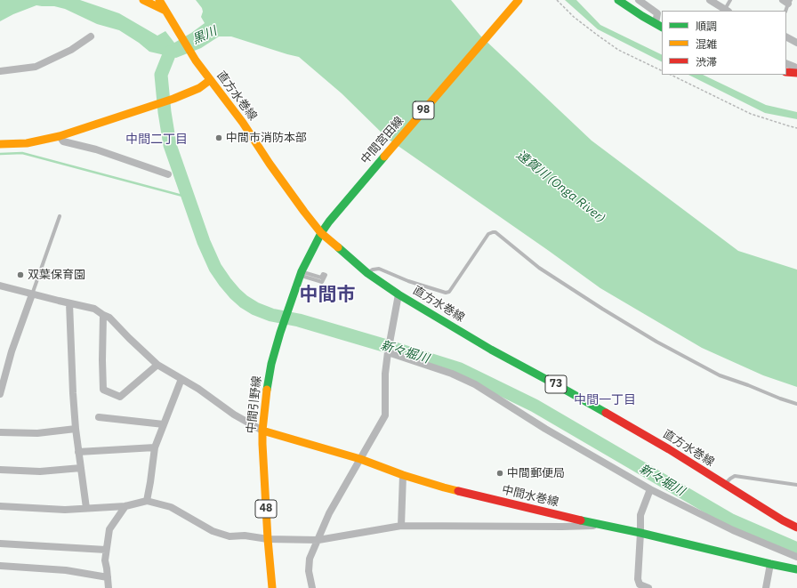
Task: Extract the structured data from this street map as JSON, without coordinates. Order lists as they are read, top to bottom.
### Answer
{
  "streets": {
    "main road": [
      "直方水巻線",
      "98",
      "中間宮田線",
      "73",
      "中間引野線",
      "中間水巻線",
      "48"
    ]
  },
  "crossings": [
    ["直方水巻線", "中間宮田線"],
    ["直方水巻線", "中間引野線"],
    ["中間宮田線", "中間引野線"],
    ["中間引野線", "中間水巻線"]
  ],
  "districts": ["中間二丁目", "中間市", "中間一丁目"],
  "water": ["黒川", "遠賀川 (Onga River)", "新々堀川"],
  "places": ["中間市消防本部", "双葉保育園", "中間郵便局"],
  "legend": ["順調", "混雑", "渋滞"]
}
